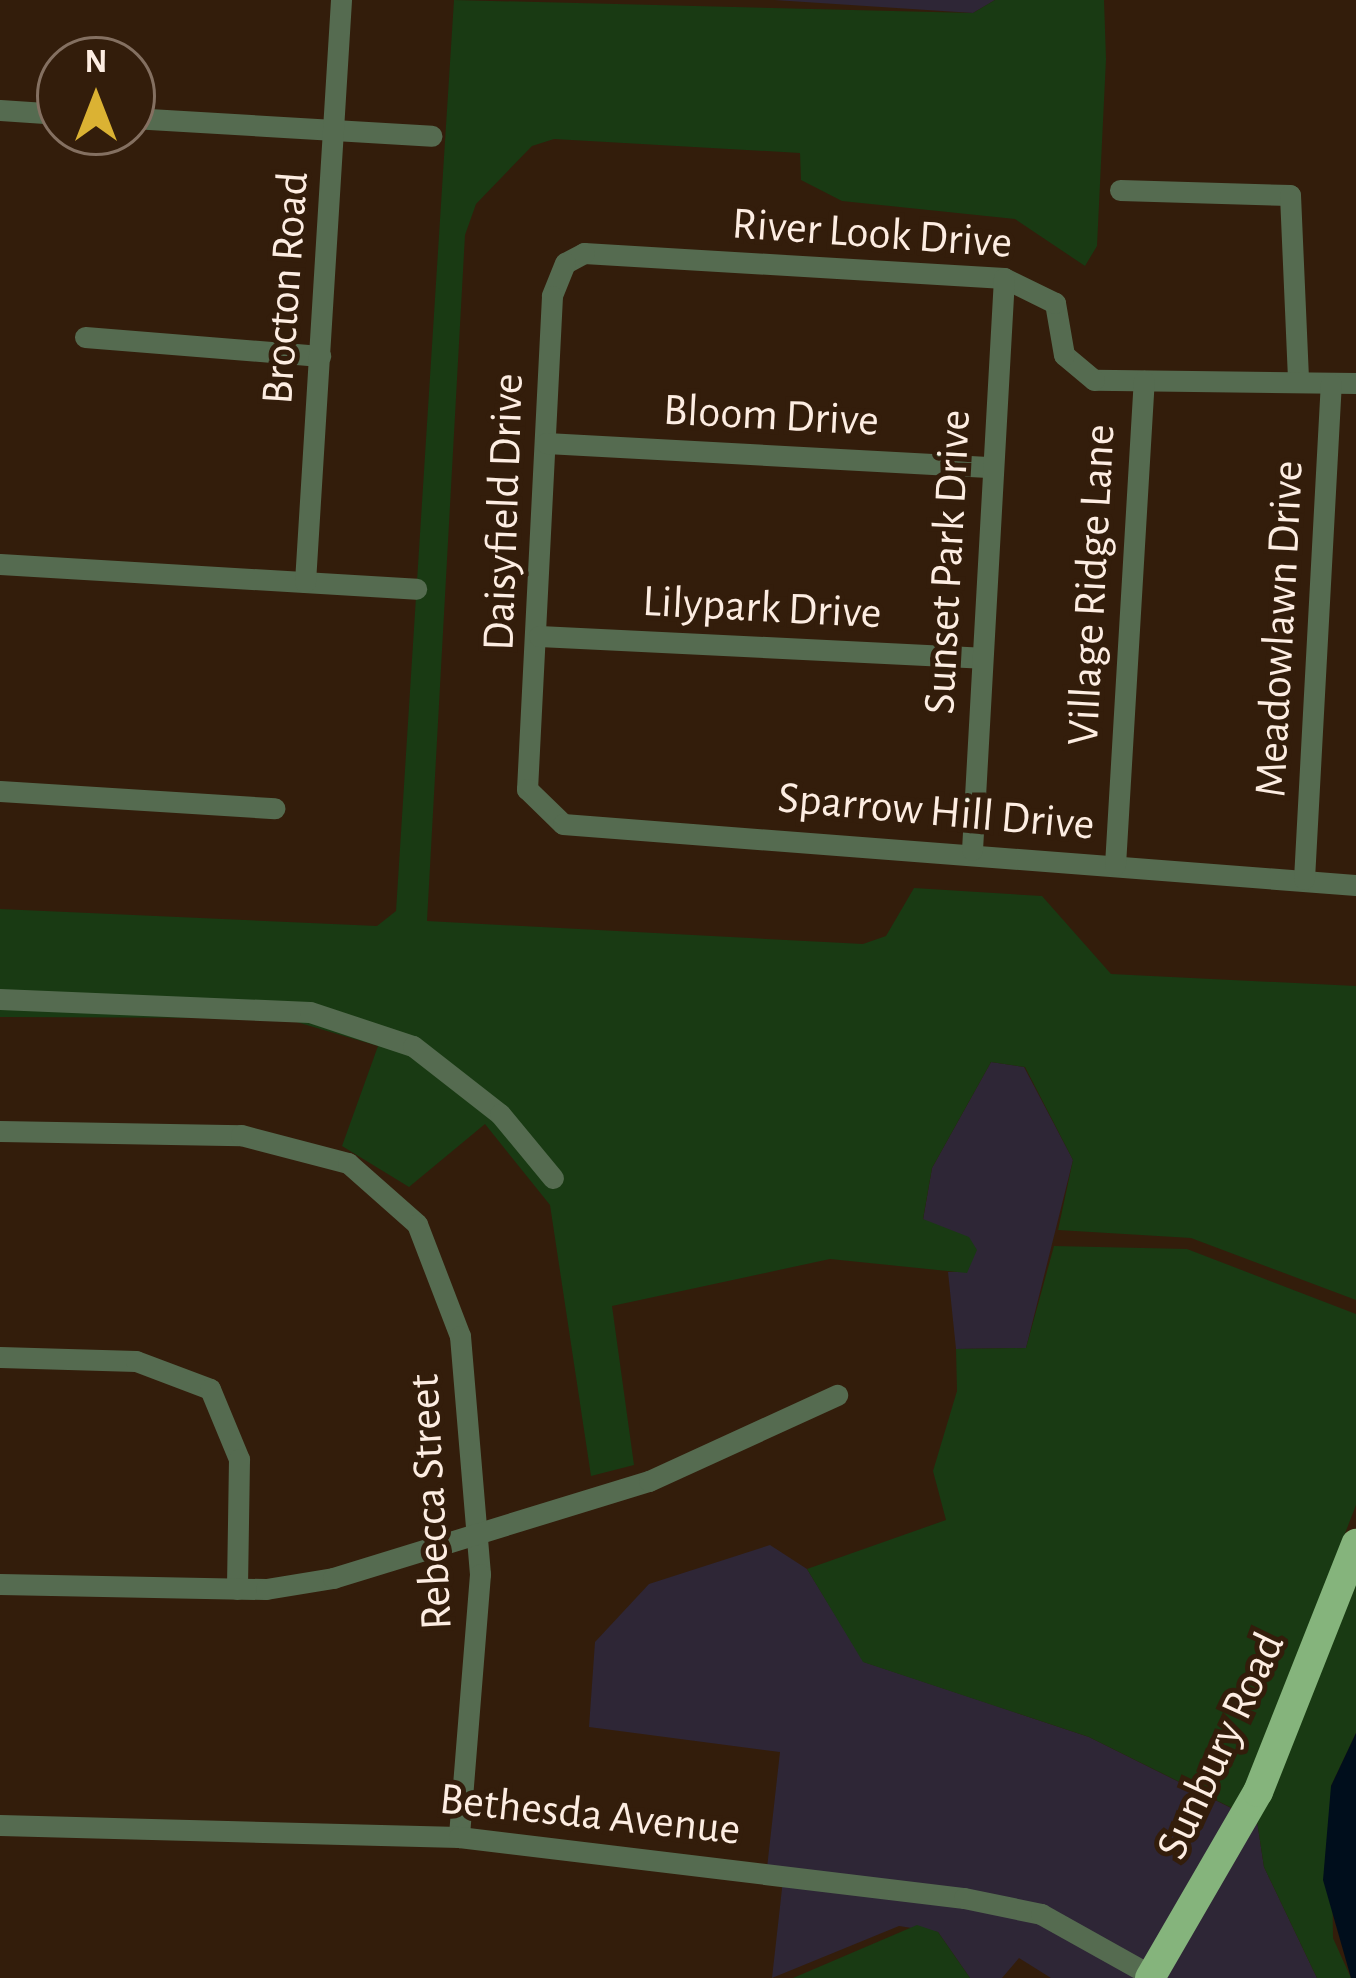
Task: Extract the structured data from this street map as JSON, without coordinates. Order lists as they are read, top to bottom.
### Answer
{
  "streets": {
    "main road": ["Sunbury Road"],
    "street": [
      "River Look Drive",
      "Brocton Road",
      "Bloom Drive",
      "Daisyfield Drive",
      "Sunset Park Drive",
      "Village Ridge Lane",
      "Lilypark Drive",
      "Meadowlawn Drive",
      "Sparrow Hill Drive",
      "Rebecca Street",
      "Bethesda Avenue"
    ]
  },
  "crossings": [
    ["River Look Drive", "Daisyfield Drive"],
    ["River Look Drive", "Sunset Park Drive"],
    ["River Look Drive", "Village Ridge Lane"],
    ["Bloom Drive", "Daisyfield Drive"],
    ["Bloom Drive", "Sunset Park Drive"],
    ["Daisyfield Drive", "Lilypark Drive"],
    ["Daisyfield Drive", "Sparrow Hill Drive"],
    ["Sunset Park Drive", "Lilypark Drive"],
    ["Sunset Park Drive", "Sparrow Hill Drive"],
    ["Village Ridge Lane", "Sparrow Hill Drive"],
    ["Meadowlawn Drive", "Sparrow Hill Drive"],
    ["Rebecca Street", "Bethesda Avenue"],
    ["Sunbury Road", "Bethesda Avenue"]
  ],
  "north": "top"
}
